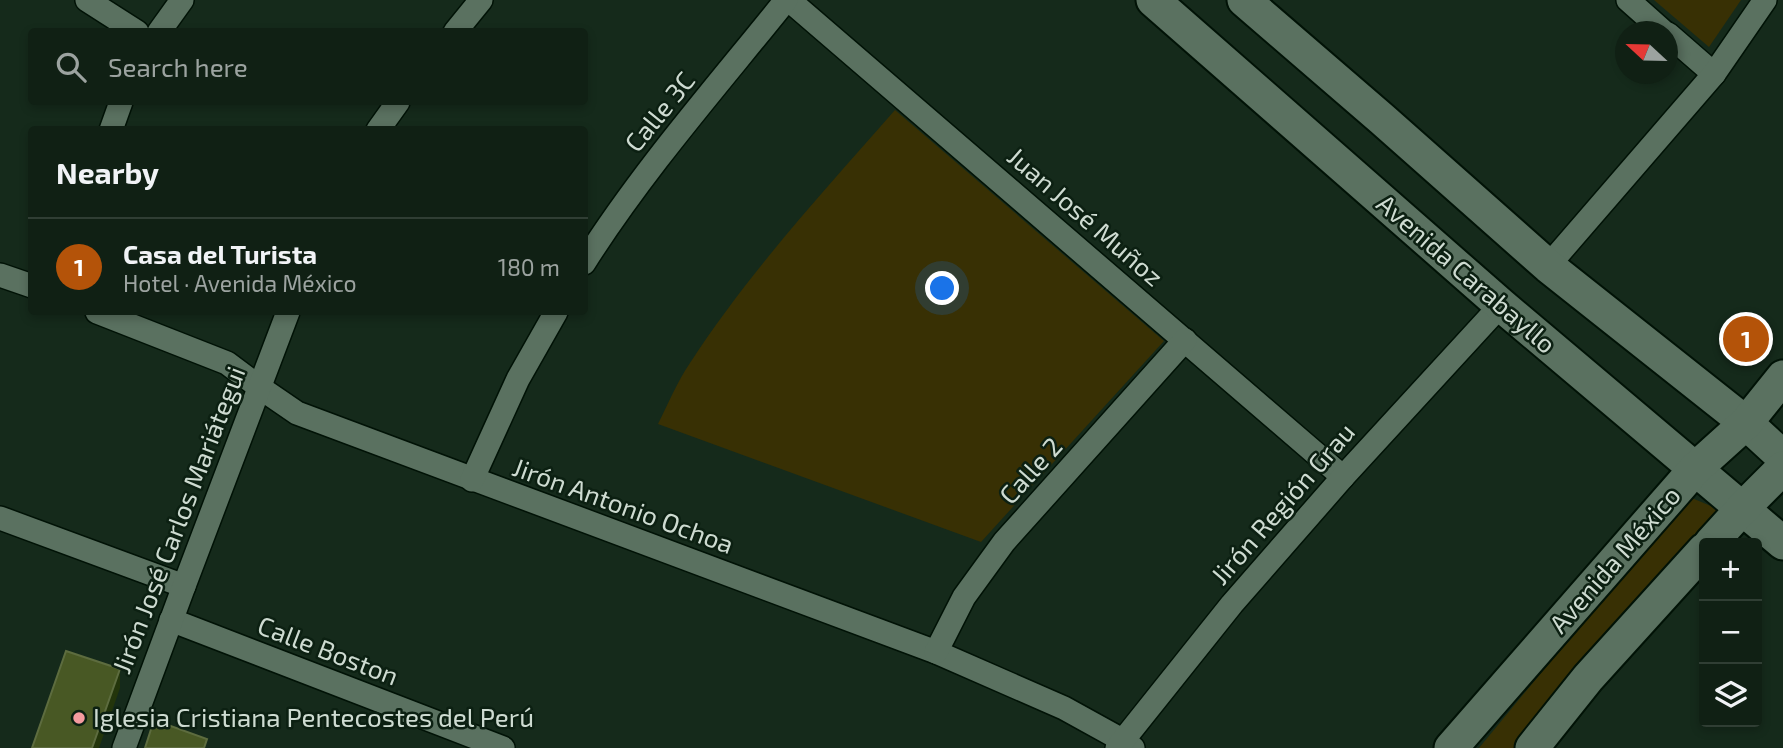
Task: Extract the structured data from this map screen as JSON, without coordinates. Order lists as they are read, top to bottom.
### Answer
{
  "streets": {
    "main road": ["Avenida Carabayllo", "Avenida México"],
    "street": [
      "Calle 3C",
      "Juan José Muñoz",
      "Calle 2",
      "Jirón Región Grau",
      "Jirón Antonio Ochoa",
      "Jirón José Carlos Mariátegui",
      "Calle Boston"
    ]
  },
  "crossings": [
    ["Calle 3C", "Juan José Muñoz"],
    ["Juan José Muñoz", "Calle 2"],
    ["Juan José Muñoz", "Jirón Región Grau"],
    ["Avenida Carabayllo", "Jirón Región Grau"],
    ["Avenida Carabayllo", "Avenida México"],
    ["Calle 2", "Jirón Antonio Ochoa"],
    ["Jirón Región Grau", "Jirón Antonio Ochoa"],
    ["Jirón Antonio Ochoa", "Jirón José Carlos Mariátegui"],
    ["Jirón José Carlos Mariátegui", "Calle Boston"]
  ],
  "places": ["Iglesia Cristiana Pentecostes del Perú"],
  "north": "left",
  "page": {
    "search": "Search here",
    "heading": "Nearby",
    "list": [
      {
        "mark": "1",
        "name": "Casa del Turista",
        "note": "Hotel · Avenida México",
        "value": "180 m"
      }
    ],
    "pins": "1",
    "map_buttons": ["+", "−"]
  }
}
